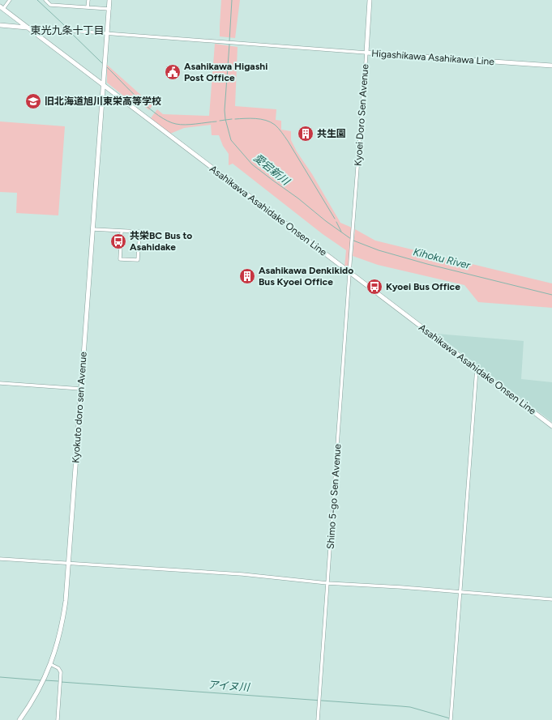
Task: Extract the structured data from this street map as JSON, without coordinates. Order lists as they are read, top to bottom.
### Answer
{
  "streets": {
    "main road": ["Higashikawa Asahikawa Line", "Asahikawa Asahidake Onsen Line", "Kyokuto doro sen Avenue"],
    "street": ["Kyoei Doro Sen Avenue", "Shimo 5-go Sen Avenue"]
  },
  "crossings": [
    ["Higashikawa Asahikawa Line", "Kyoei Doro Sen Avenue"],
    ["Kyoei Doro Sen Avenue", "Asahikawa Asahidake Onsen Line"],
    ["Kyoei Doro Sen Avenue", "Kyokuto doro sen Avenue"],
    ["Kyoei Doro Sen Avenue", "Shimo 5-go Sen Avenue"],
    ["Asahikawa Asahidake Onsen Line", "Kyokuto doro sen Avenue"],
    ["Asahikawa Asahidake Onsen Line", "Shimo 5-go Sen Avenue"]
  ],
  "districts": ["東光九条十丁目"],
  "water": ["愛宕新川", "Kihoku River", "アイヌ川"],
  "places": {
    "public building": ["Asahikawa Higashi Post Office"],
    "school or university": ["旧北海道旭川東栄高等学校"],
    "building": ["共生園", "Asahikawa Denkikido Bus Kyoei Office"],
    "bus stop": ["共栄BC Bus to Asahidake", "Kyoei Bus Office"]
  }
}
